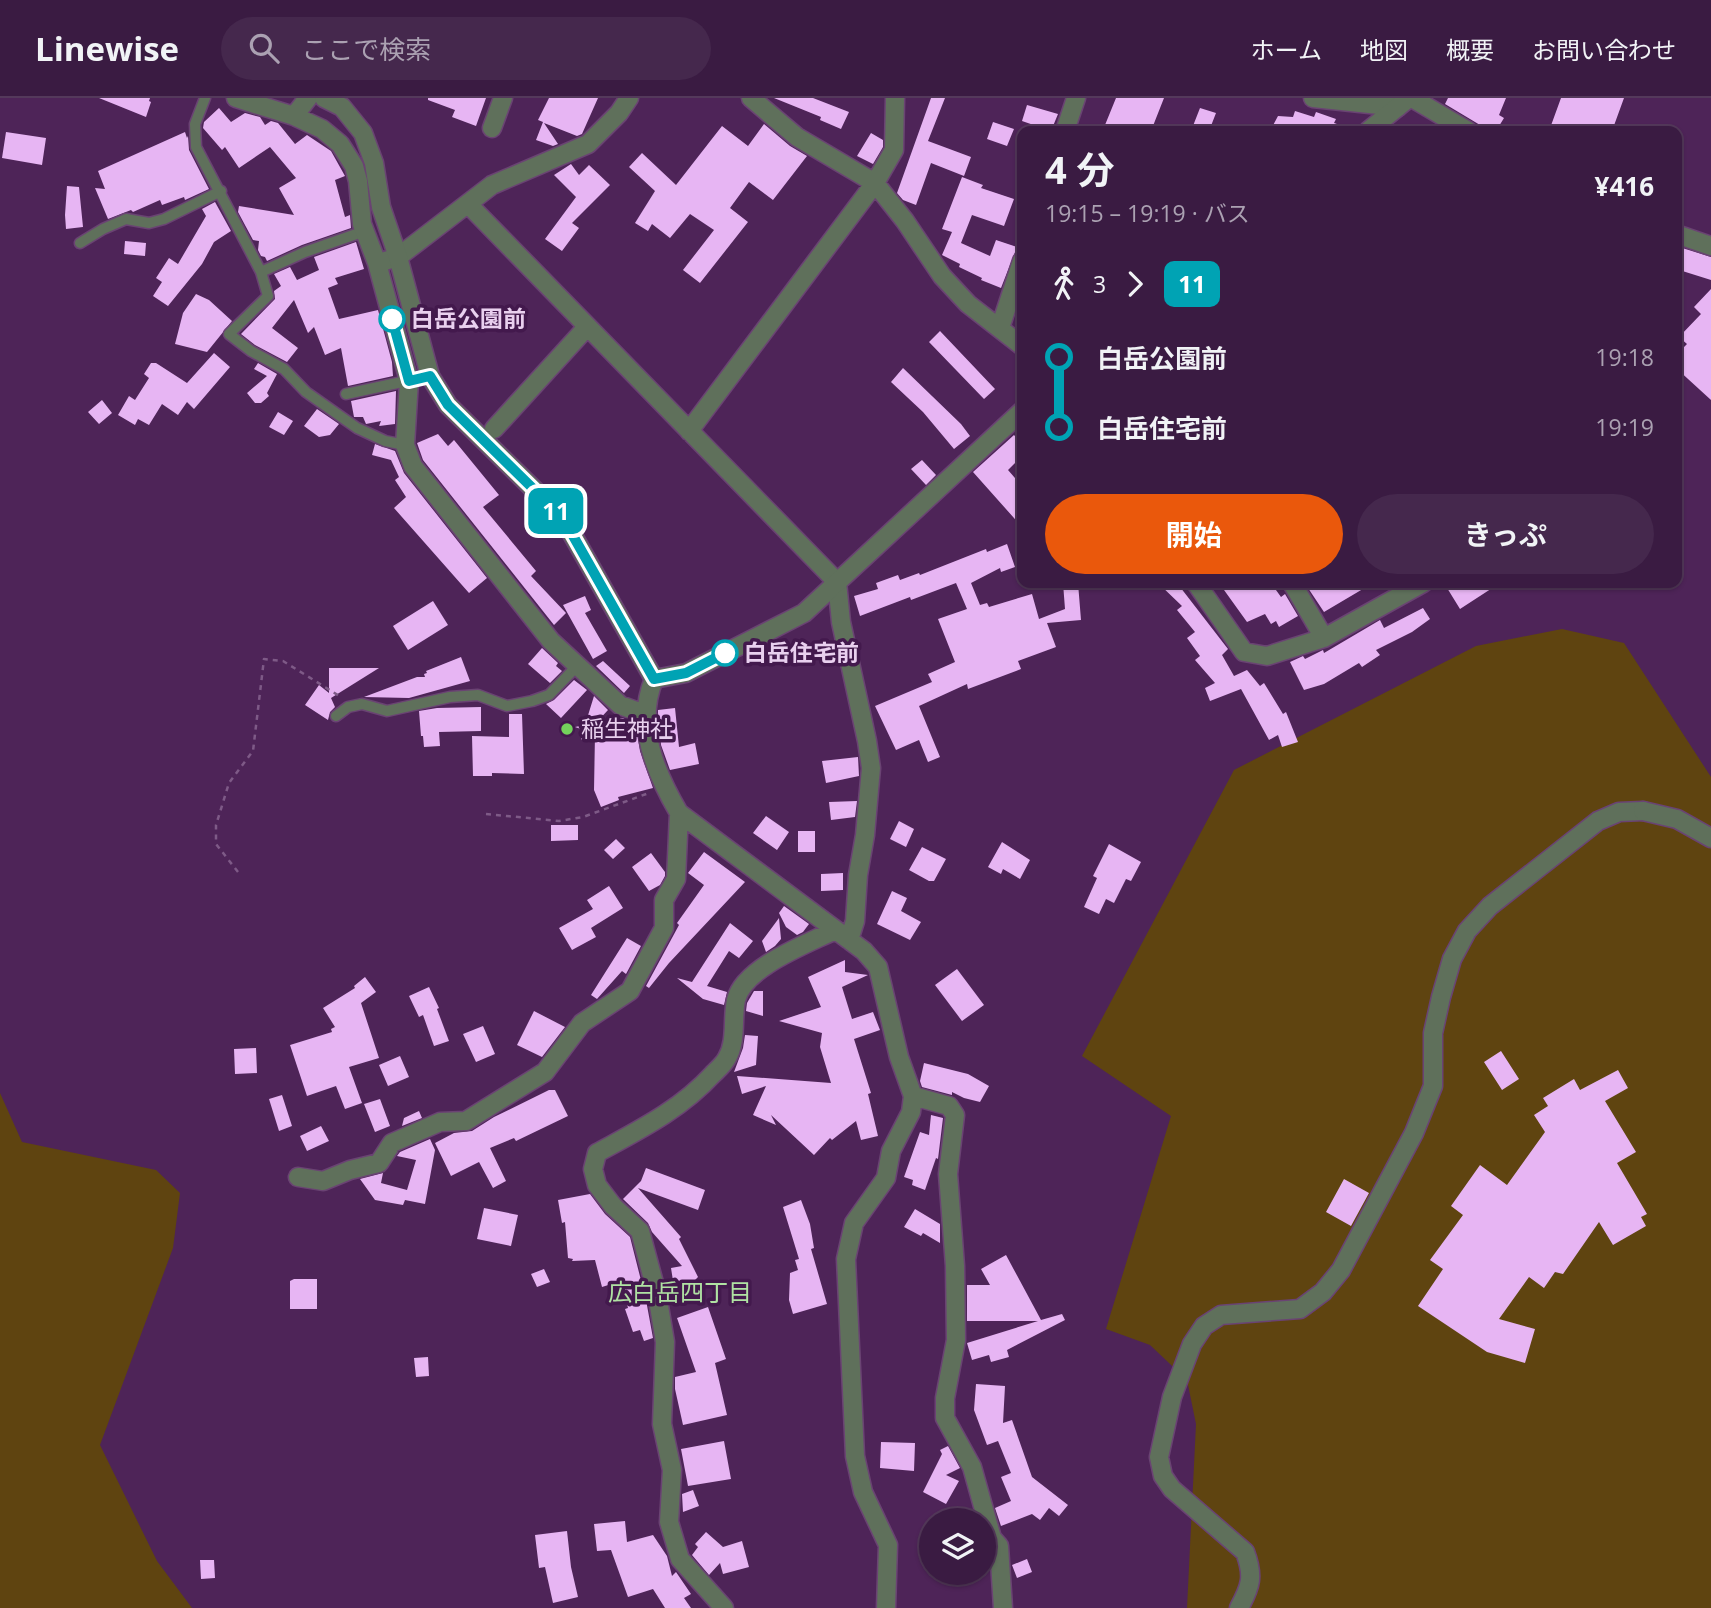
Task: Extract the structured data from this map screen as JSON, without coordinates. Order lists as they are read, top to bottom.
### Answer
{
  "districts": ["広白岳四丁目"],
  "places": ["白岳公園前", "白岳住宅前", "稲生神社"],
  "lines": ["bus line 11"],
  "page": {
    "header": "Linewise",
    "search": "ここで検索",
    "nav": [
      "ホーム",
      "地図",
      "概要",
      "お問い合わせ"
    ],
    "on_map": "11",
    "heading": ["4 分", "19:15 – 19:19 · バス", "¥416"],
    "legs": ["3", "11"],
    "list": [
      {
        "name": "白岳公園前",
        "value": "19:18"
      },
      {
        "name": "白岳住宅前",
        "value": "19:19"
      }
    ],
    "buttons": ["開始", "きっぷ"]
  }
}
